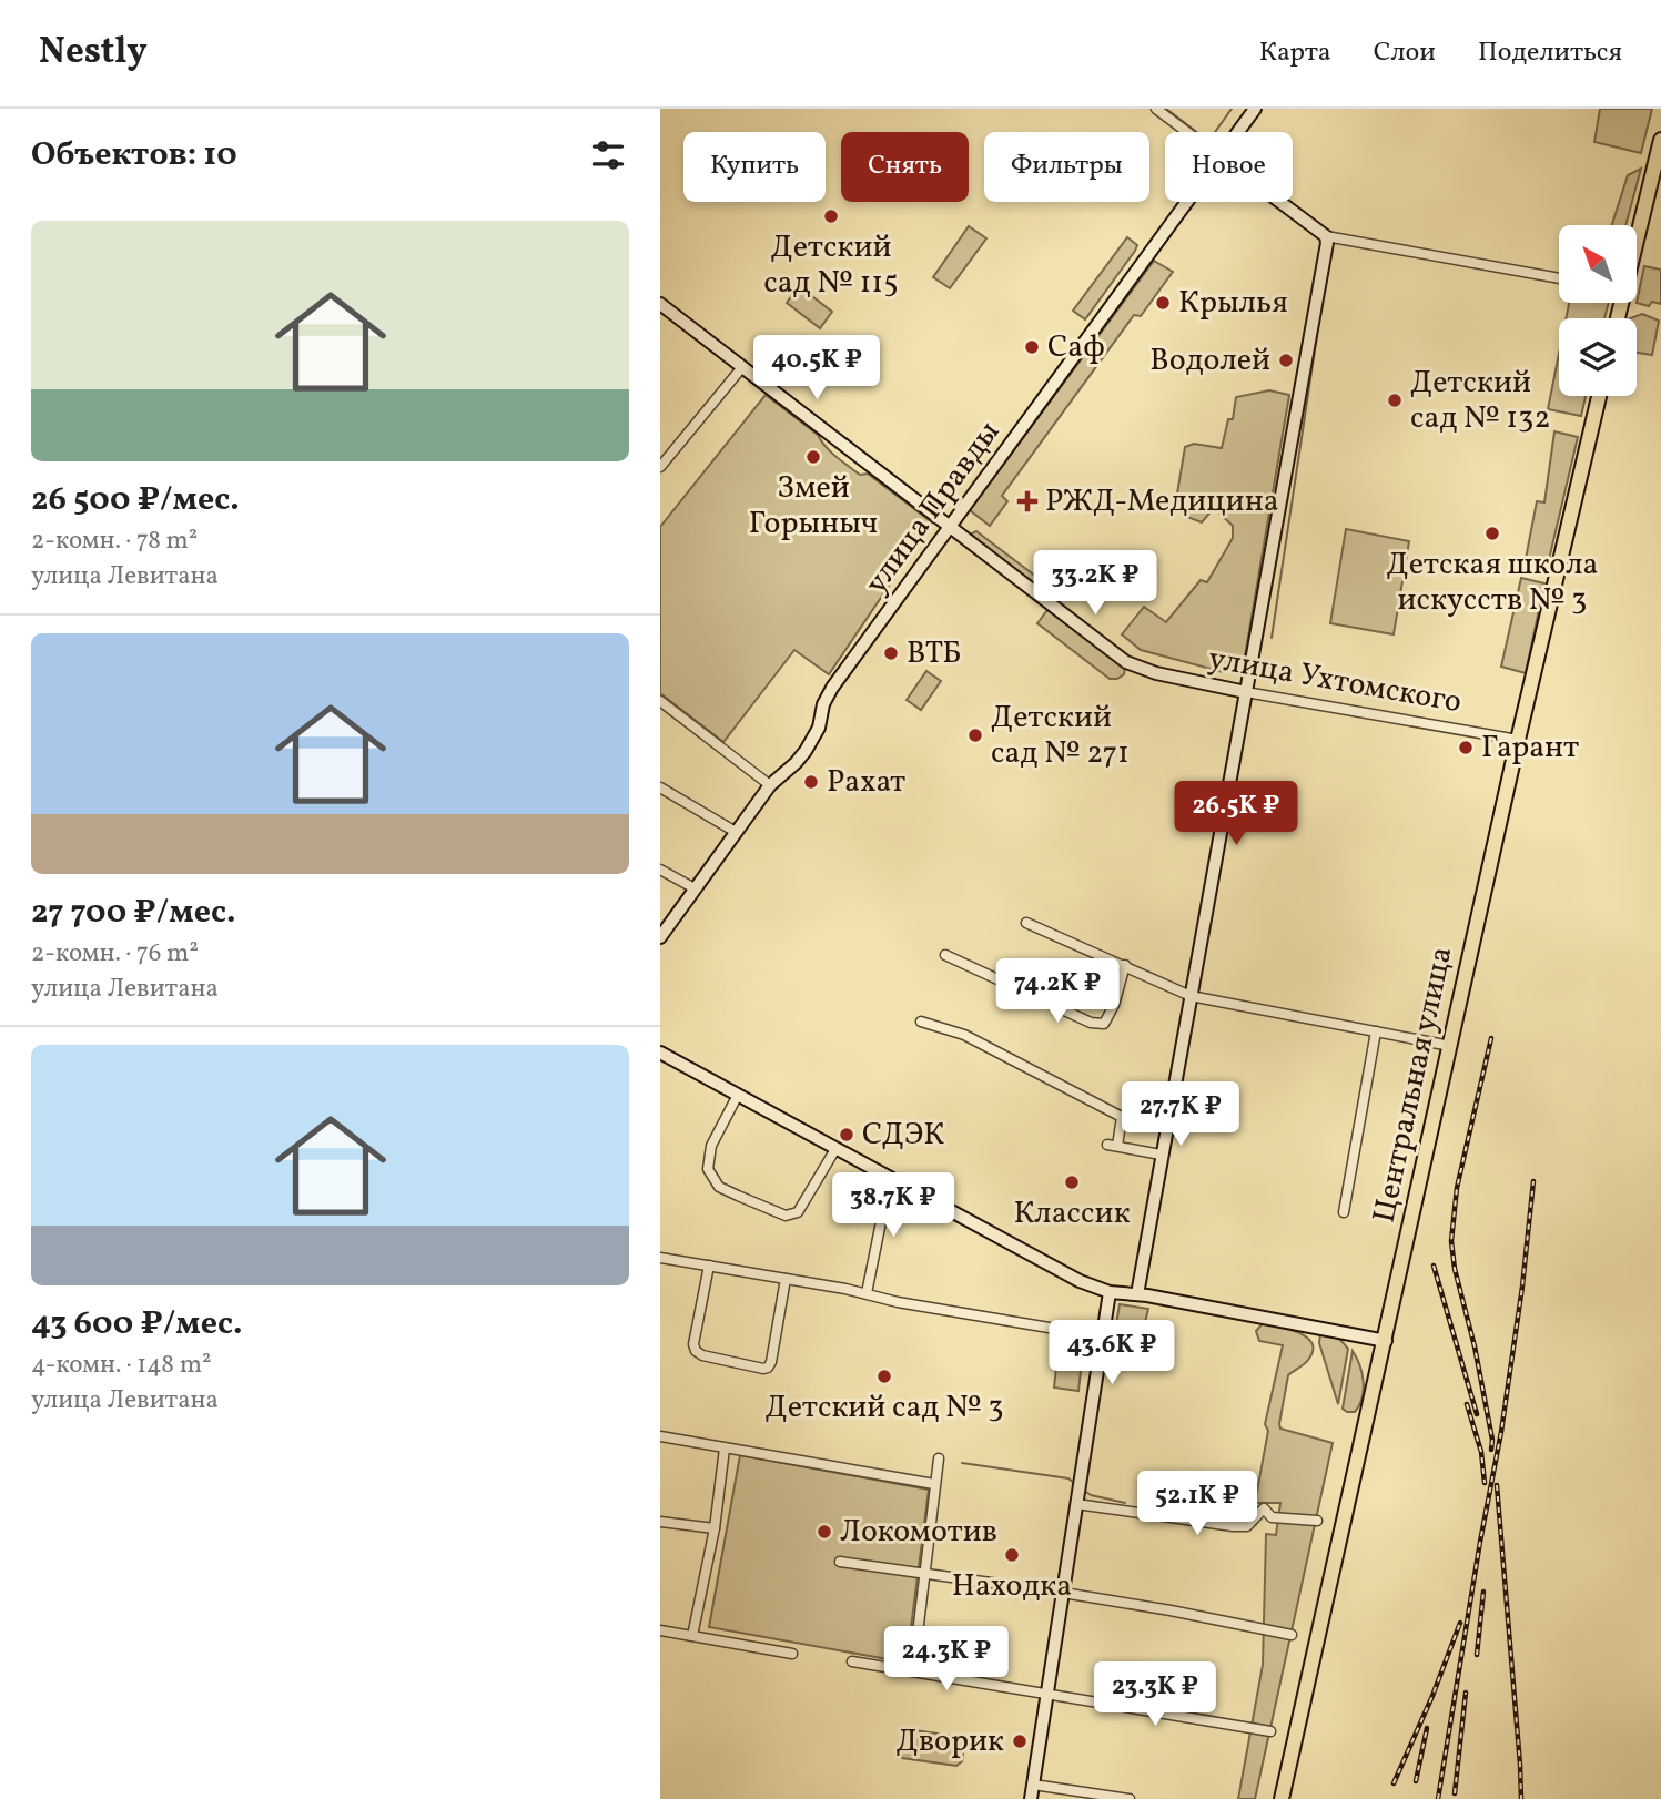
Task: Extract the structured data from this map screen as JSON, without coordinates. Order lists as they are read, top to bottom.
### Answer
{
  "streets": {
    "main road": ["Центральная улица"],
    "street": ["улица Правды", "улица Ухтомского"]
  },
  "crossings": [
    ["улица Правды", "улица Ухтомского"],
    ["улица Ухтомского", "Центральная улица"]
  ],
  "places": {
    "other": [
      "Детский сад № 115",
      "Крылья",
      "Саф",
      "Водолей",
      "Детский сад № 132",
      "Змей Горыныч",
      "Детская школа искусств № 3",
      "ВТБ",
      "Детский сад № 271",
      "Гарант",
      "Рахат",
      "СДЭК",
      "Классик",
      "Детский сад № 3",
      "Локомотив",
      "Находка",
      "Дворик"
    ],
    "health": ["РЖД-Медицина"]
  },
  "north": "top left",
  "page": {
    "header": "Nestly",
    "nav": ["Карта", "Слои", "Поделиться"],
    "heading": "Объектов: 10",
    "chip": [
      "Купить",
      "Снять",
      "Фильтры",
      "Новое"
    ],
    "list": [
      {
        "name": "26 500 ₽/мес.",
        "note": "2-комн. · 78 m² · улица Левитана"
      },
      {
        "name": "27 700 ₽/мес.",
        "note": "2-комн. · 76 m² · улица Левитана"
      },
      {
        "name": "43 600 ₽/мес.",
        "note": "4-комн. · 148 m² · улица Левитана"
      }
    ],
    "price": [
      "40.5K ₽",
      "33.2K ₽",
      "26.5K ₽",
      "74.2K ₽",
      "27.7K ₽",
      "38.7K ₽",
      "43.6K ₽",
      "52.1K ₽",
      "24.3K ₽",
      "23.3K ₽"
    ]
  }
}
